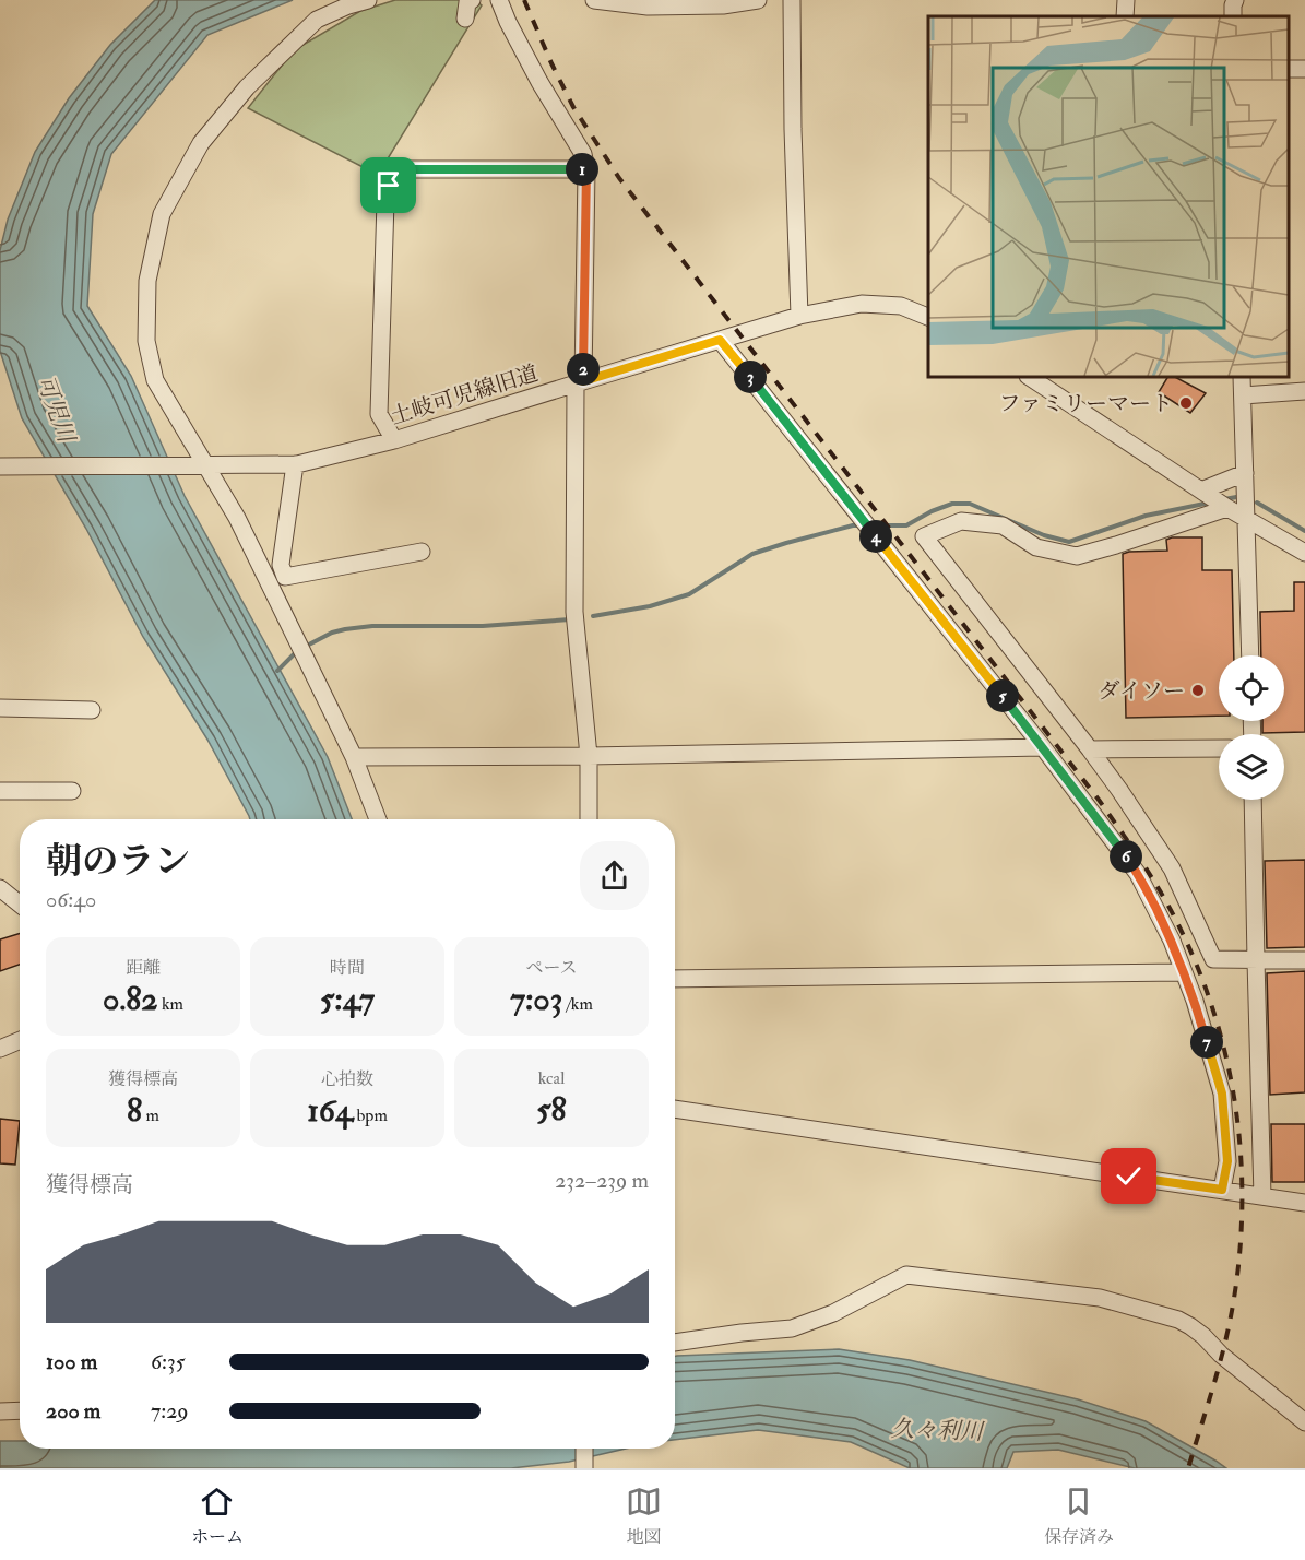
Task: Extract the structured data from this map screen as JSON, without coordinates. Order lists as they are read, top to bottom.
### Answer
{
  "streets": {
    "street": ["土岐可児線旧道"]
  },
  "water": ["可児川", "久々利川"],
  "places": ["ファミリーマート", "ダイソー"],
  "page": {
    "pins": [
      "1",
      "2",
      "3",
      "4",
      "5",
      "6",
      "7"
    ],
    "heading": ["朝のラン", "06:40"],
    "stats": [
      ["距離", "0.82 km"],
      ["時間", "5:47"],
      ["ペース", "7:03 /km"],
      ["獲得標高", "8 m"],
      ["心拍数", "164 bpm"],
      ["kcal", "58"]
    ],
    "chart": ["獲得標高", "232–239 m"],
    "list": [
      {
        "name": "100 m",
        "note": "6:35"
      },
      {
        "name": "200 m",
        "note": "7:29"
      }
    ],
    "tabs": ["ホーム", "地図", "保存済み"]
  }
}
